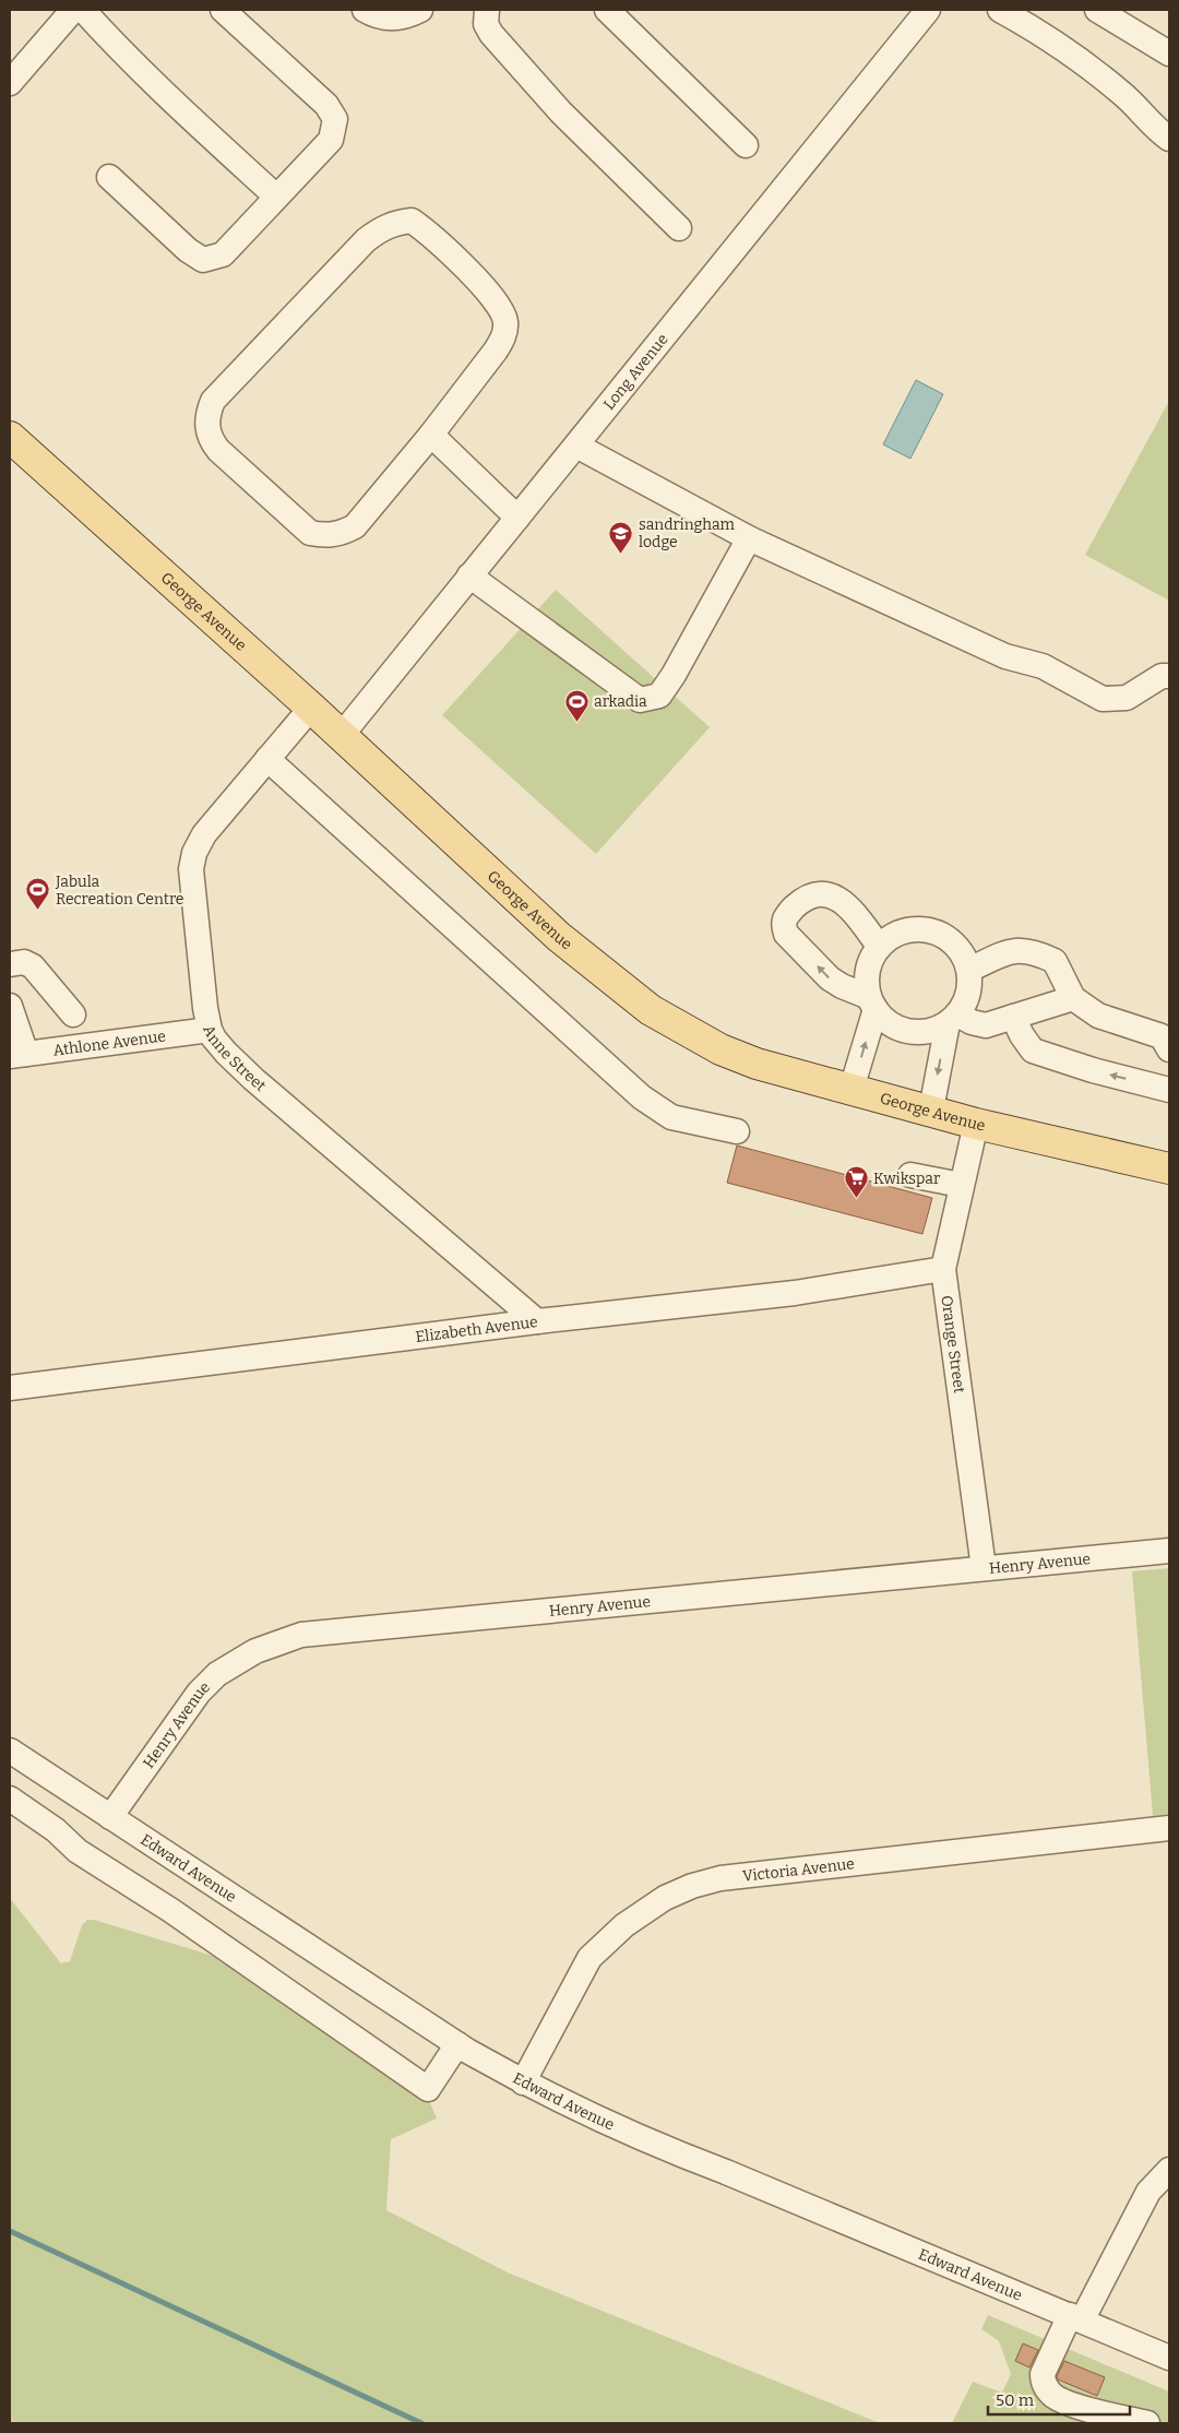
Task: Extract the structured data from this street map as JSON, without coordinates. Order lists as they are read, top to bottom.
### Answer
{
  "streets": {
    "main road": ["George Avenue"],
    "street": [
      "Long Avenue",
      "Athlone Avenue",
      "Anne Street",
      "Elizabeth Avenue",
      "Orange Street",
      "Henry Avenue",
      "Edward Avenue",
      "Victoria Avenue"
    ]
  },
  "crossings": [
    ["Long Avenue", "George Avenue"],
    ["George Avenue", "Anne Street"],
    ["George Avenue", "Orange Street"],
    ["Athlone Avenue", "Anne Street"],
    ["Anne Street", "Elizabeth Avenue"],
    ["Elizabeth Avenue", "Orange Street"],
    ["Orange Street", "Henry Avenue"],
    ["Henry Avenue", "Edward Avenue"],
    ["Edward Avenue", "Victoria Avenue"]
  ],
  "places": {
    "school or university": ["sandringham lodge"],
    "sports": ["arkadia", "Jabula Recreation Centre"],
    "supermarket": ["Kwikspar"]
  },
  "scale_bar": "50 m"
}
